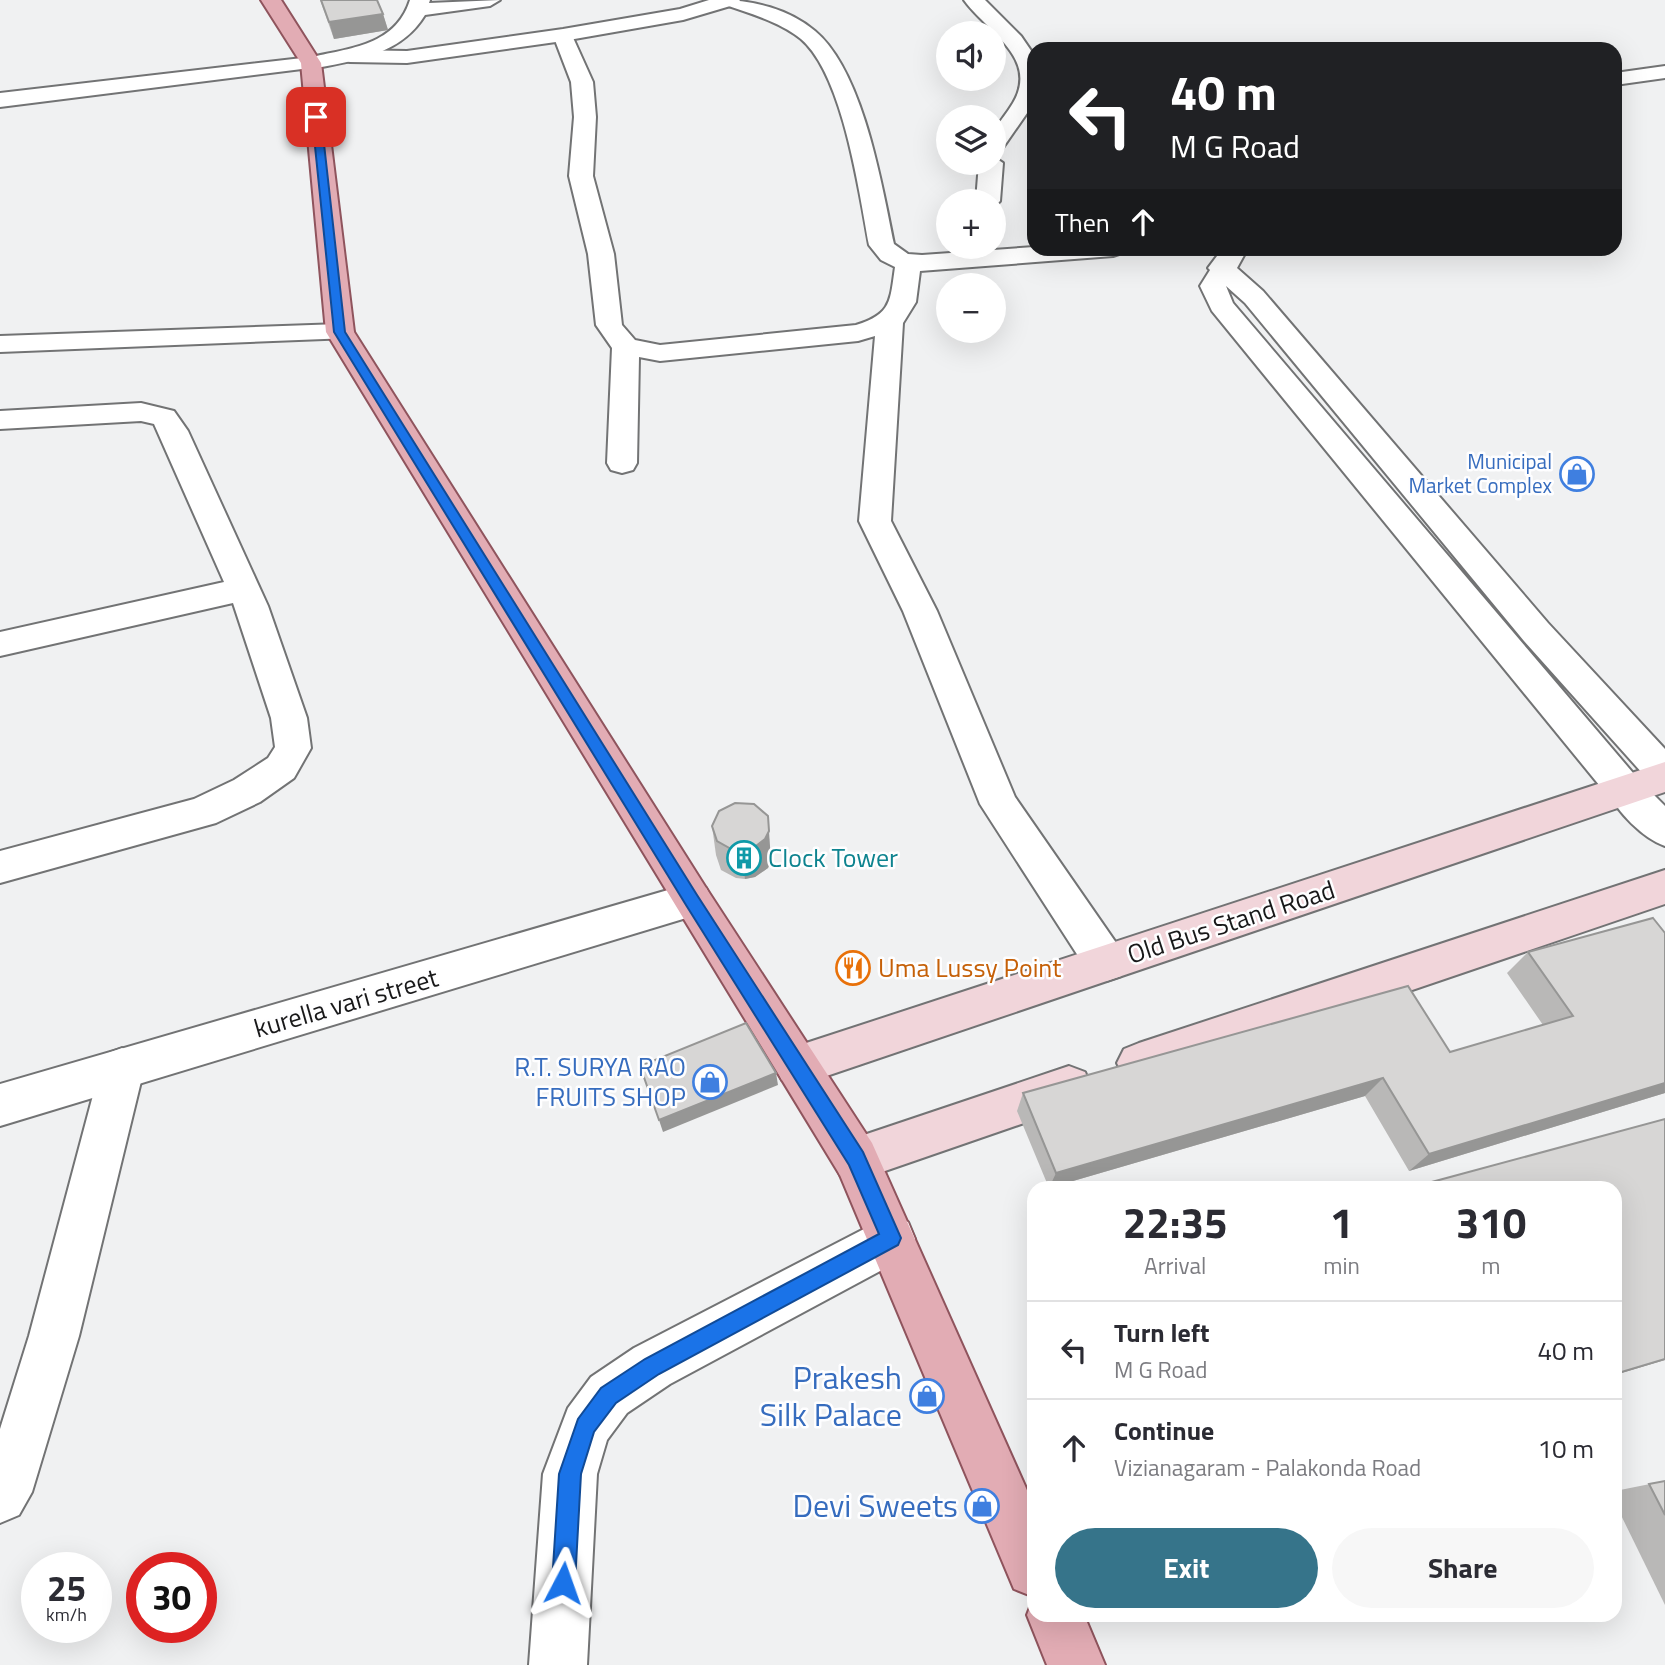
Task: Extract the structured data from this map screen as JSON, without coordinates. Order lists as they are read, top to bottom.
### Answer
{
  "streets": {
    "main road": ["Old Bus Stand Road"],
    "street": ["kurella vari street"]
  },
  "places": {
    "shop": [
      "Municipal Market Complex",
      "R.T. SURYA RAO FRUITS SHOP",
      "Prakesh Silk Palace",
      "Devi Sweets"
    ],
    "building": ["Clock Tower"],
    "restaurant": ["Uma Lussy Point"]
  },
  "page": {
    "map_buttons": ["+", "−"],
    "turn": ["40 m", "M G Road"],
    "then": "Then",
    "eta": [
      "22:35",
      "Arrival",
      "1",
      "min",
      "310",
      "m"
    ],
    "list": [
      {
        "name": "Turn left",
        "note": "M G Road",
        "value": "40 m"
      },
      {
        "name": "Continue",
        "note": "Vizianagaram - Palakonda Road",
        "value": "10 m"
      }
    ],
    "buttons": ["Exit", "Share"],
    "speed": "25 km/h",
    "limit": "30"
  }
}
